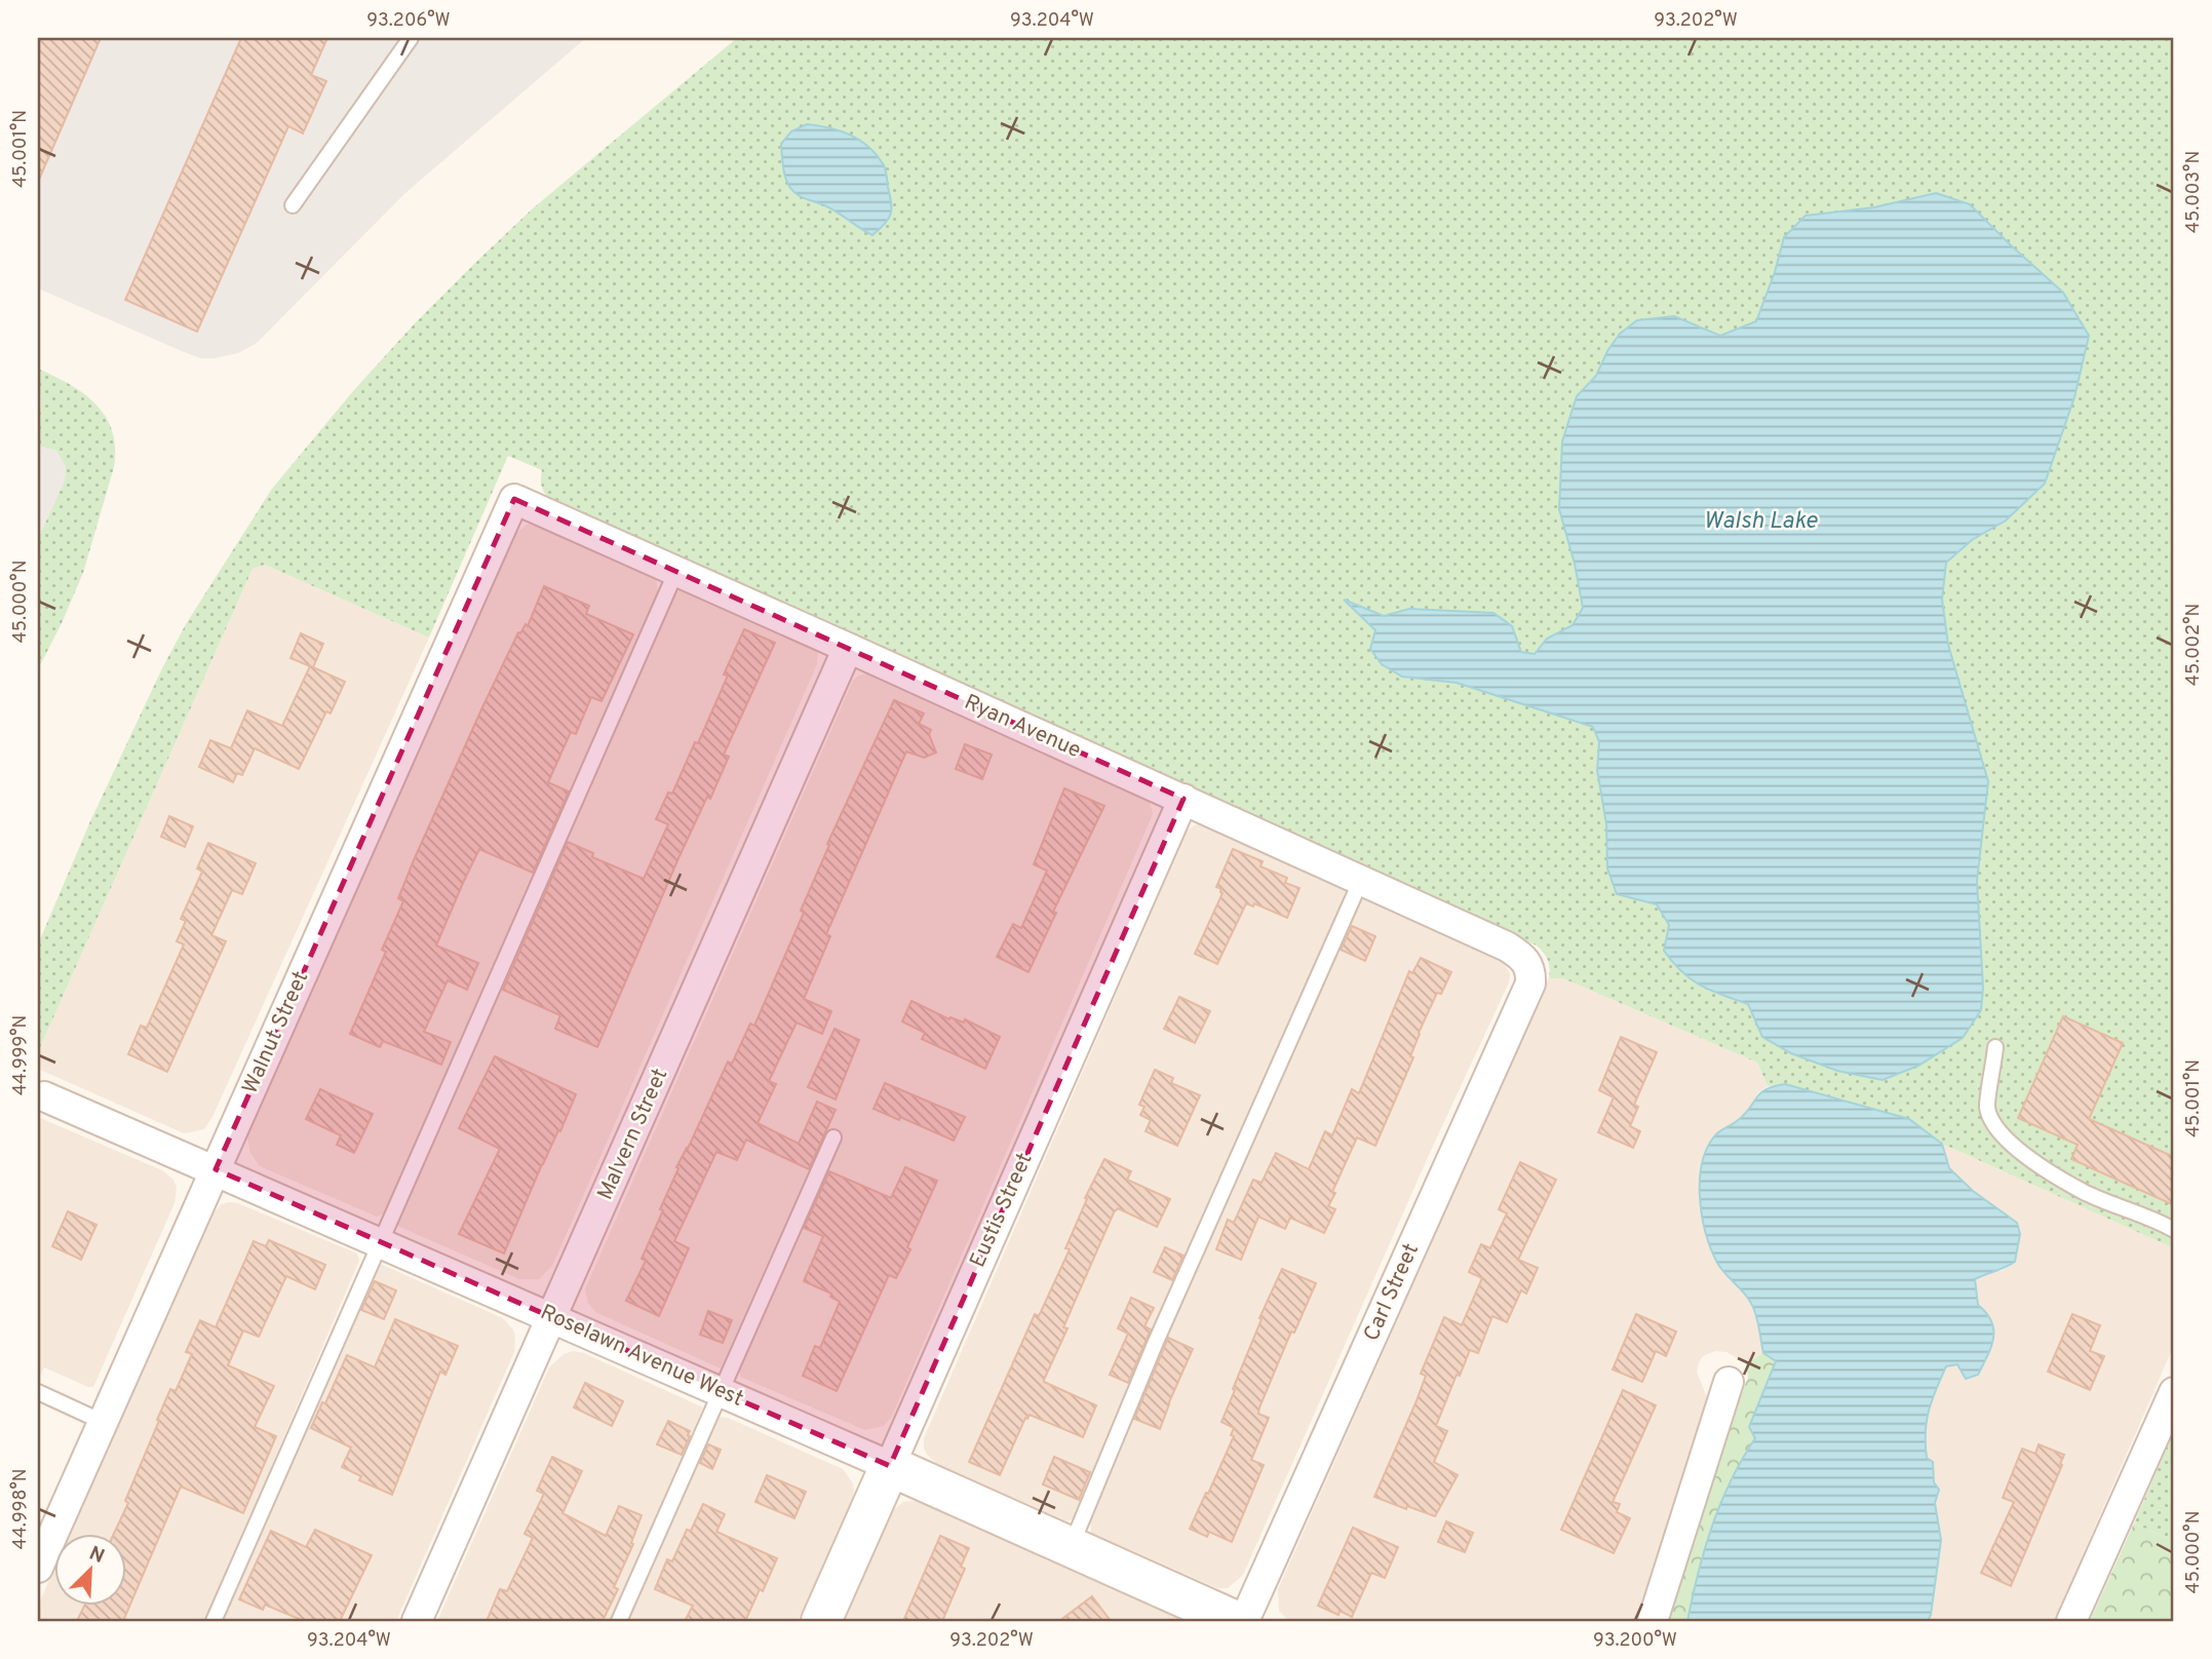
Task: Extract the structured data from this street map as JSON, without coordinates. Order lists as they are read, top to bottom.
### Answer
{
  "streets": {
    "street": [
      "Ryan Avenue",
      "Walnut Street",
      "Malvern Street",
      "Eustis Street",
      "Carl Street",
      "Roselawn Avenue West"
    ]
  },
  "crossings": [
    ["Ryan Avenue", "Walnut Street"],
    ["Ryan Avenue", "Malvern Street"],
    ["Ryan Avenue", "Eustis Street"],
    ["Ryan Avenue", "Carl Street"],
    ["Walnut Street", "Roselawn Avenue West"],
    ["Malvern Street", "Roselawn Avenue West"],
    ["Eustis Street", "Roselawn Avenue West"]
  ],
  "water": ["Walsh Lake"],
  "north": "top right",
  "coordinates": [
    "93.206°W",
    "93.204°W",
    "93.202°W",
    "45.001°N",
    "45.003°N",
    "45.000°N",
    "45.002°N",
    "44.999°N",
    "44.998°N",
    "93.200°W"
  ]
}
